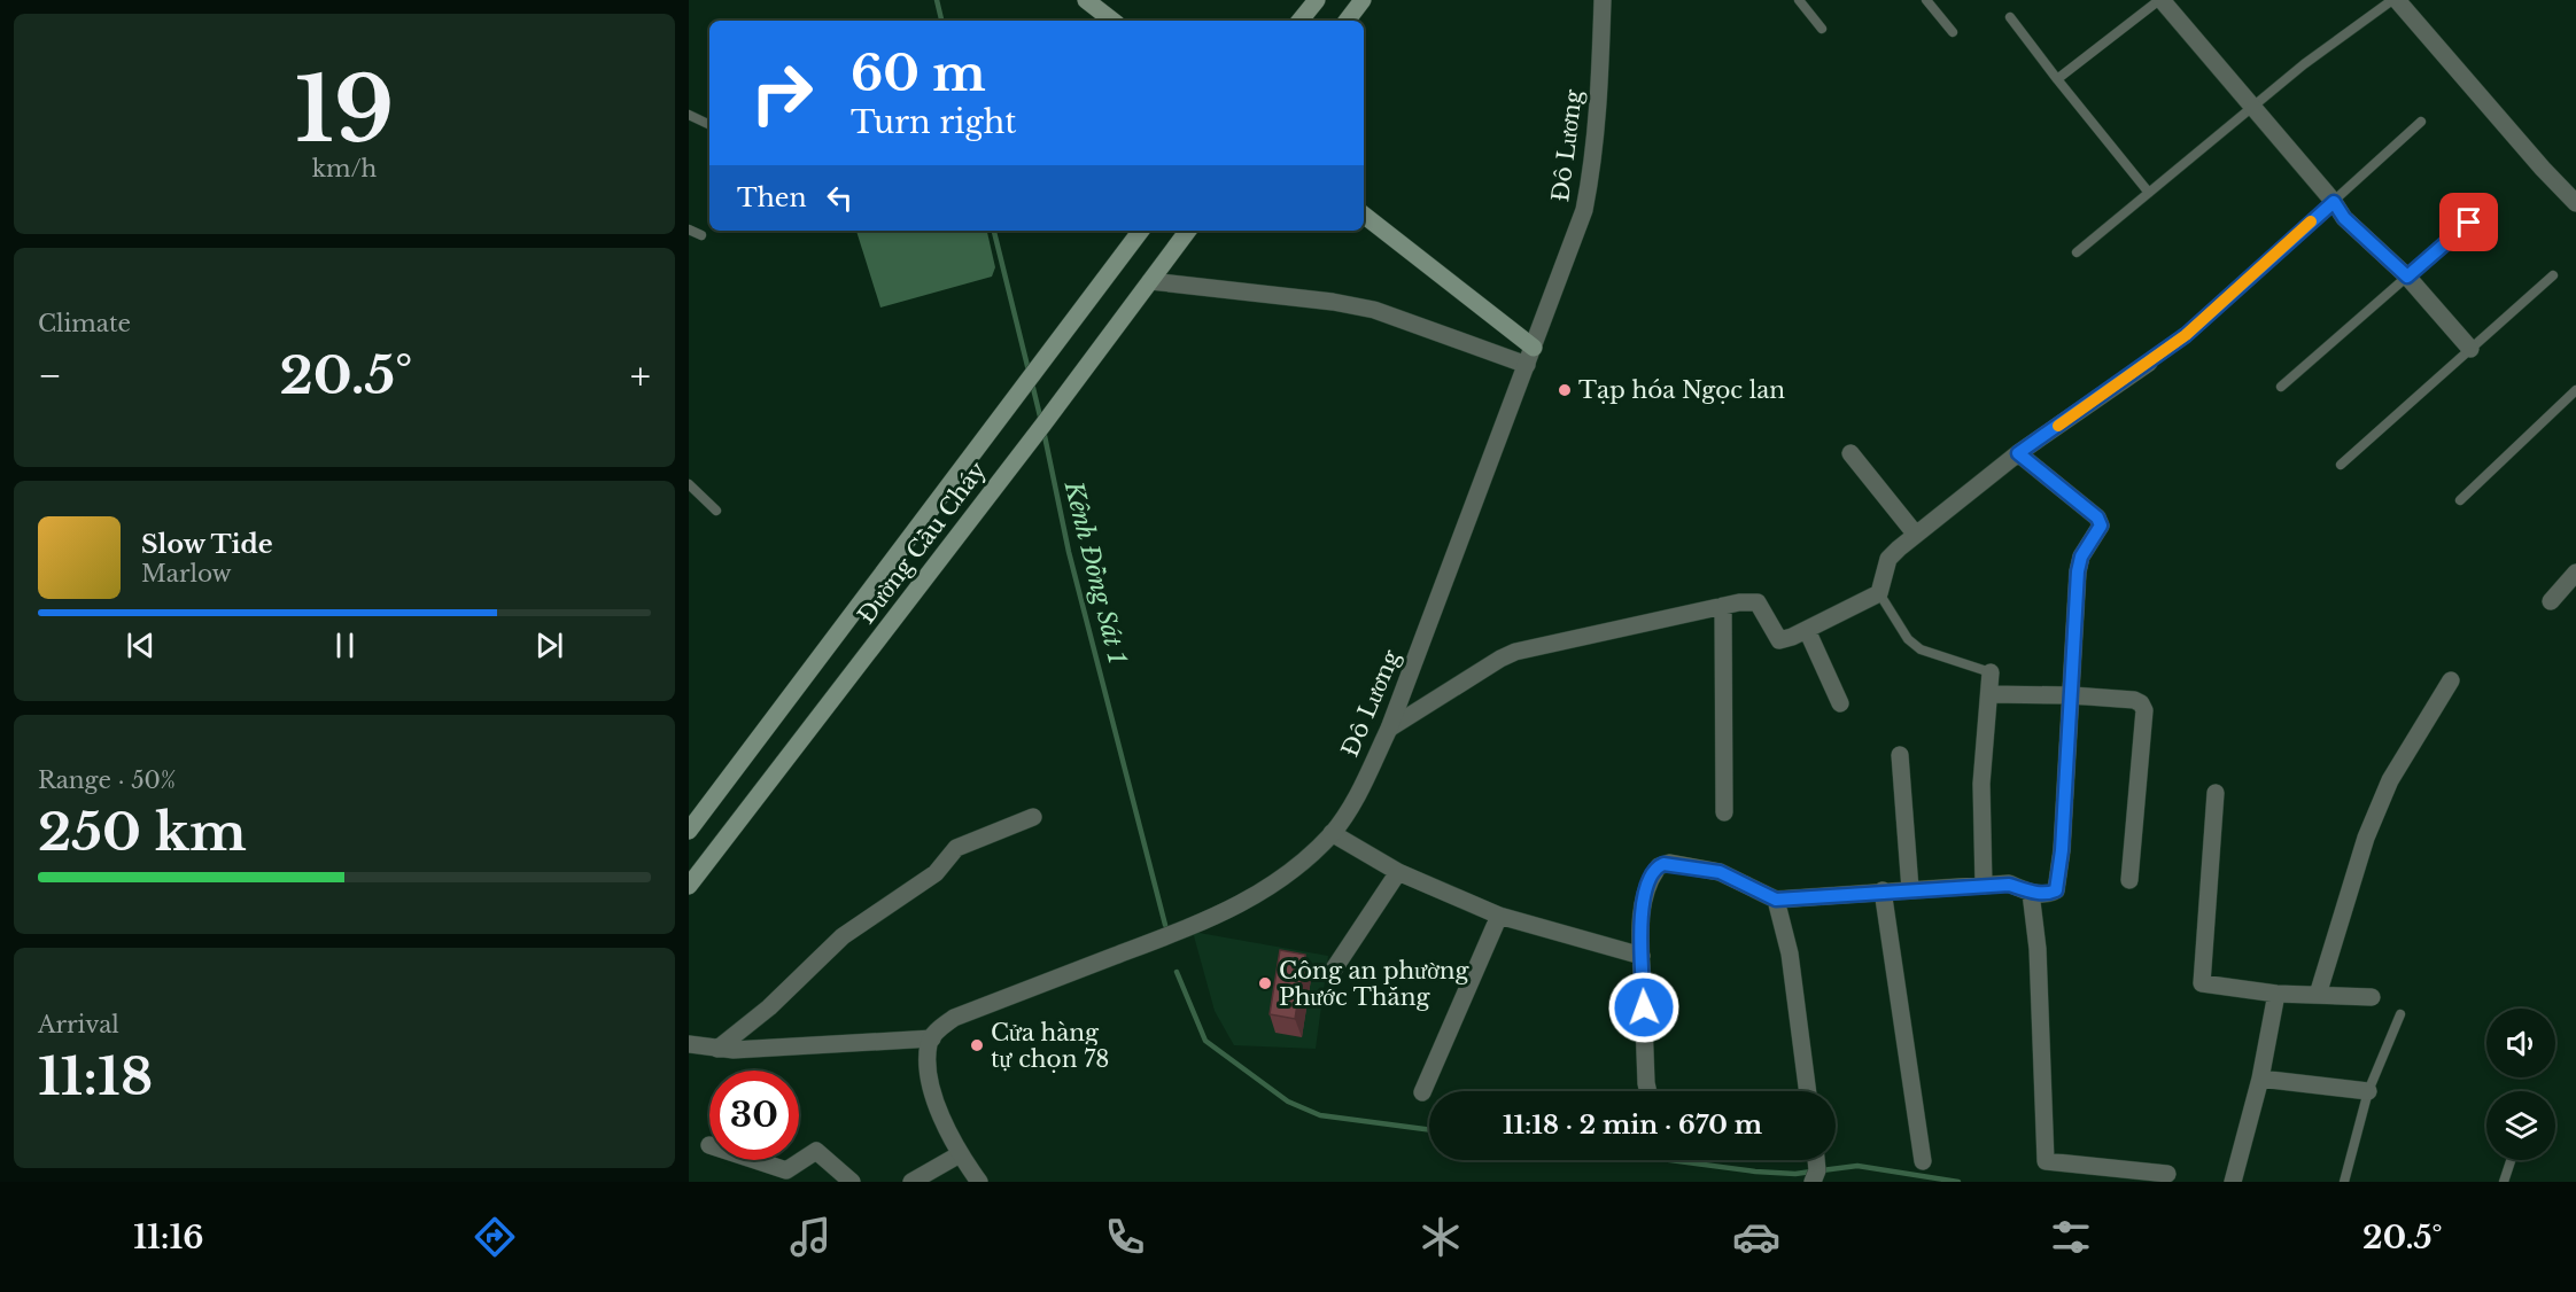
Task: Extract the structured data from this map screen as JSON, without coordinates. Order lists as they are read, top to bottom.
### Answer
{
  "streets": {
    "main road": ["Đường Cầu Cháy"],
    "street": ["Đô Lương"]
  },
  "water": ["Kênh Đồng Sát 1"],
  "places": ["Tạp hóa Ngọc lan", "Công an phường Phước Thắng", "Cửa hàng tự chọn 78"],
  "page": {
    "tile": [
      ["19", "km/h"],
      "Climate",
      ["Range · 50%", "250 km"],
      ["Arrival", "11:18"]
    ],
    "turn": ["60 m", "Turn right"],
    "then": "Then",
    "heat": ["−", "20.5°", "+"],
    "song": ["Slow Tide", "Marlow"],
    "limit": "30",
    "trip": "11:18 · 2 min · 670 m",
    "tabs": ["11:16", "20.5°"]
  }
}
